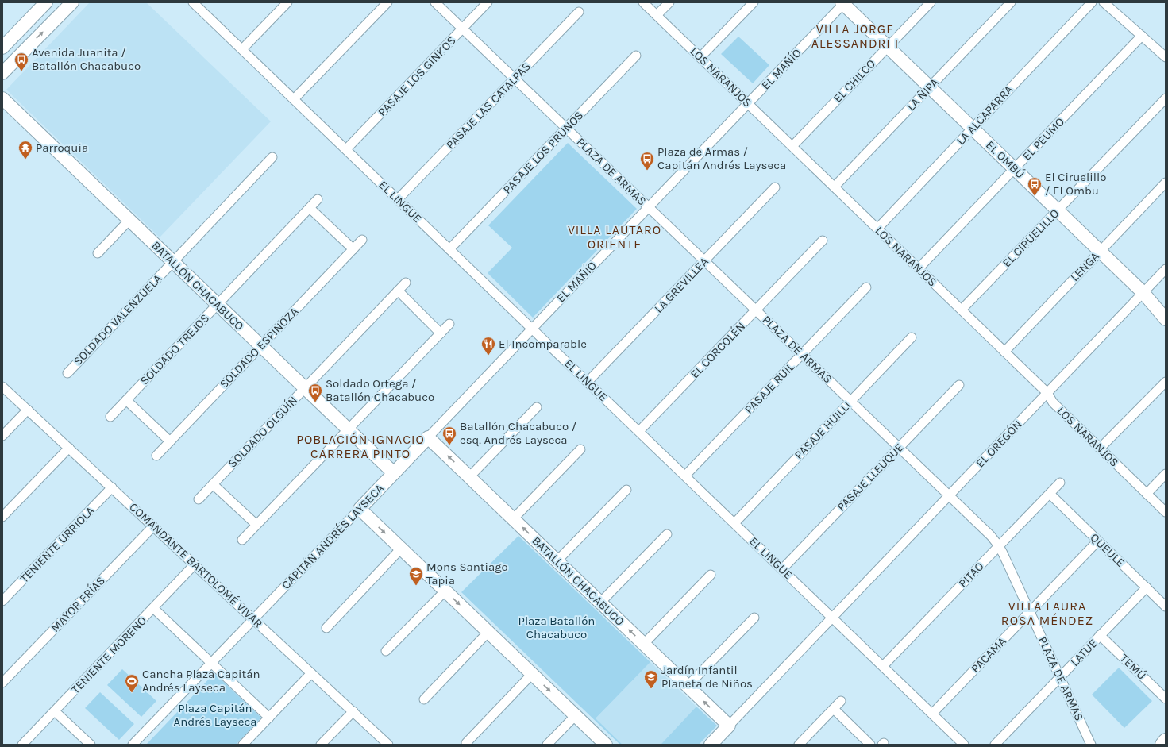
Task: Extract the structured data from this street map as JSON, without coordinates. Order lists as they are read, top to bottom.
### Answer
{
  "streets": {
    "street": [
      "EL MAÑÍO",
      "PASAJE LOS GINKOS",
      "LOS NARANJOS",
      "EL CHILCO",
      "LA ÑIPA",
      "PASAJE LAS CATALPAS",
      "LA ALCAPARRA",
      "EL PEUMO",
      "PASAJE LOS PRUNOS",
      "EL OMBÚ",
      "PLAZA DE ARMAS",
      "EL LINGUE",
      "EL CIRUELILLO",
      "LENGA",
      "LA GREVILLEA",
      "BATALLÓN CHACABUCO",
      "SOLDADO VALENZUELA",
      "SOLDADO ESPINOZA",
      "SOLDADO TREJOS",
      "EL CORCOLÉN",
      "PASAJE RUIL",
      "PASAJE HUILLI",
      "SOLDADO OLGUÍN",
      "EL OREGÓN",
      "PASAJE LLEUQUE",
      "CAPITÁN ANDRÉS LAYSECA",
      "TENIENTE URRIOLA",
      "QUEULE",
      "COMANDANTE BARTOLOMÉ VIVAR",
      "PITAO",
      "MAYOR FRÍAS",
      "LATUE",
      "TENIENTE MORENO",
      "PACAMA",
      "TEMÚ"
    ]
  },
  "crossings": [
    ["EL MAÑÍO", "LOS NARANJOS"],
    ["EL MAÑÍO", "EL OMBÚ"],
    ["EL MAÑÍO", "PLAZA DE ARMAS"],
    ["EL MAÑÍO", "EL LINGUE"],
    ["EL MAÑÍO", "CAPITÁN ANDRÉS LAYSECA"],
    ["PASAJE LOS GINKOS", "PLAZA DE ARMAS"],
    ["PASAJE LOS GINKOS", "EL LINGUE"],
    ["LOS NARANJOS", "EL CHILCO"],
    ["LOS NARANJOS", "LA ÑIPA"],
    ["LOS NARANJOS", "LA ALCAPARRA"],
    ["LOS NARANJOS", "EL PEUMO"],
    ["LOS NARANJOS", "EL CIRUELILLO"],
    ["LOS NARANJOS", "LENGA"],
    ["LOS NARANJOS", "EL OREGÓN"],
    ["EL CHILCO", "EL OMBÚ"],
    ["LA ÑIPA", "EL OMBÚ"],
    ["PASAJE LAS CATALPAS", "PLAZA DE ARMAS"],
    ["PASAJE LAS CATALPAS", "EL LINGUE"],
    ["LA ALCAPARRA", "EL OMBÚ"],
    ["EL PEUMO", "EL OMBÚ"],
    ["PASAJE LOS PRUNOS", "PLAZA DE ARMAS"],
    ["PASAJE LOS PRUNOS", "EL LINGUE"],
    ["EL OMBÚ", "EL CIRUELILLO"],
    ["EL OMBÚ", "LENGA"],
    ["EL OMBÚ", "EL OREGÓN"],
    ["PLAZA DE ARMAS", "LA GREVILLEA"],
    ["PLAZA DE ARMAS", "EL CORCOLÉN"],
    ["PLAZA DE ARMAS", "PASAJE RUIL"],
    ["PLAZA DE ARMAS", "PASAJE HUILLI"],
    ["PLAZA DE ARMAS", "EL OREGÓN"],
    ["PLAZA DE ARMAS", "PASAJE LLEUQUE"],
    ["PLAZA DE ARMAS", "PITAO"],
    ["PLAZA DE ARMAS", "LATUE"],
    ["PLAZA DE ARMAS", "PACAMA"],
    ["EL LINGUE", "LA GREVILLEA"],
    ["EL LINGUE", "EL CORCOLÉN"],
    ["EL LINGUE", "PASAJE RUIL"],
    ["EL LINGUE", "PASAJE HUILLI"],
    ["EL LINGUE", "EL OREGÓN"],
    ["EL LINGUE", "PASAJE LLEUQUE"],
    ["EL LINGUE", "CAPITÁN ANDRÉS LAYSECA"],
    ["EL LINGUE", "PITAO"],
    ["EL LINGUE", "PACAMA"],
    ["BATALLÓN CHACABUCO", "SOLDADO VALENZUELA"],
    ["BATALLÓN CHACABUCO", "SOLDADO ESPINOZA"],
    ["BATALLÓN CHACABUCO", "SOLDADO TREJOS"],
    ["BATALLÓN CHACABUCO", "SOLDADO OLGUÍN"],
    ["BATALLÓN CHACABUCO", "EL OREGÓN"],
    ["BATALLÓN CHACABUCO", "CAPITÁN ANDRÉS LAYSECA"],
    ["CAPITÁN ANDRÉS LAYSECA", "COMANDANTE BARTOLOMÉ VIVAR"],
    ["TENIENTE URRIOLA", "COMANDANTE BARTOLOMÉ VIVAR"],
    ["QUEULE", "PITAO"],
    ["QUEULE", "LATUE"],
    ["QUEULE", "PACAMA"],
    ["COMANDANTE BARTOLOMÉ VIVAR", "MAYOR FRÍAS"],
    ["COMANDANTE BARTOLOMÉ VIVAR", "TENIENTE MORENO"],
    ["LATUE", "TEMÚ"]
  ],
  "districts": [
    "VILLA JORGE ALESSANDRI I",
    "VILLA LAUTARO ORIENTE",
    "POBLACIÓN IGNACIO CARRERA PINTO",
    "VILLA LAURA ROSA MÉNDEZ"
  ],
  "parks": ["Plaza Batallón Chacabuco", "Plaza Capitán Andrés Layseca"],
  "places": {
    "bus stop": [
      "Avenida Juanita / Batallón Chacabuco",
      "Plaza de Armas / Capitán Andrés Layseca",
      "El Ciruelillo / El Ombu",
      "Soldado Ortega / Batallón Chacabuco",
      "Batallón Chacabuco / esq. Andrés Layseca"
    ],
    "temple": ["Parroquia"],
    "restaurant": ["El Incomparable"],
    "school or university": ["Mons Santiago Tapia", "Jardín Infantil Planeta de Niños"],
    "sports": ["Cancha Plaza Capitán Andrés Layseca"]
  }
}
